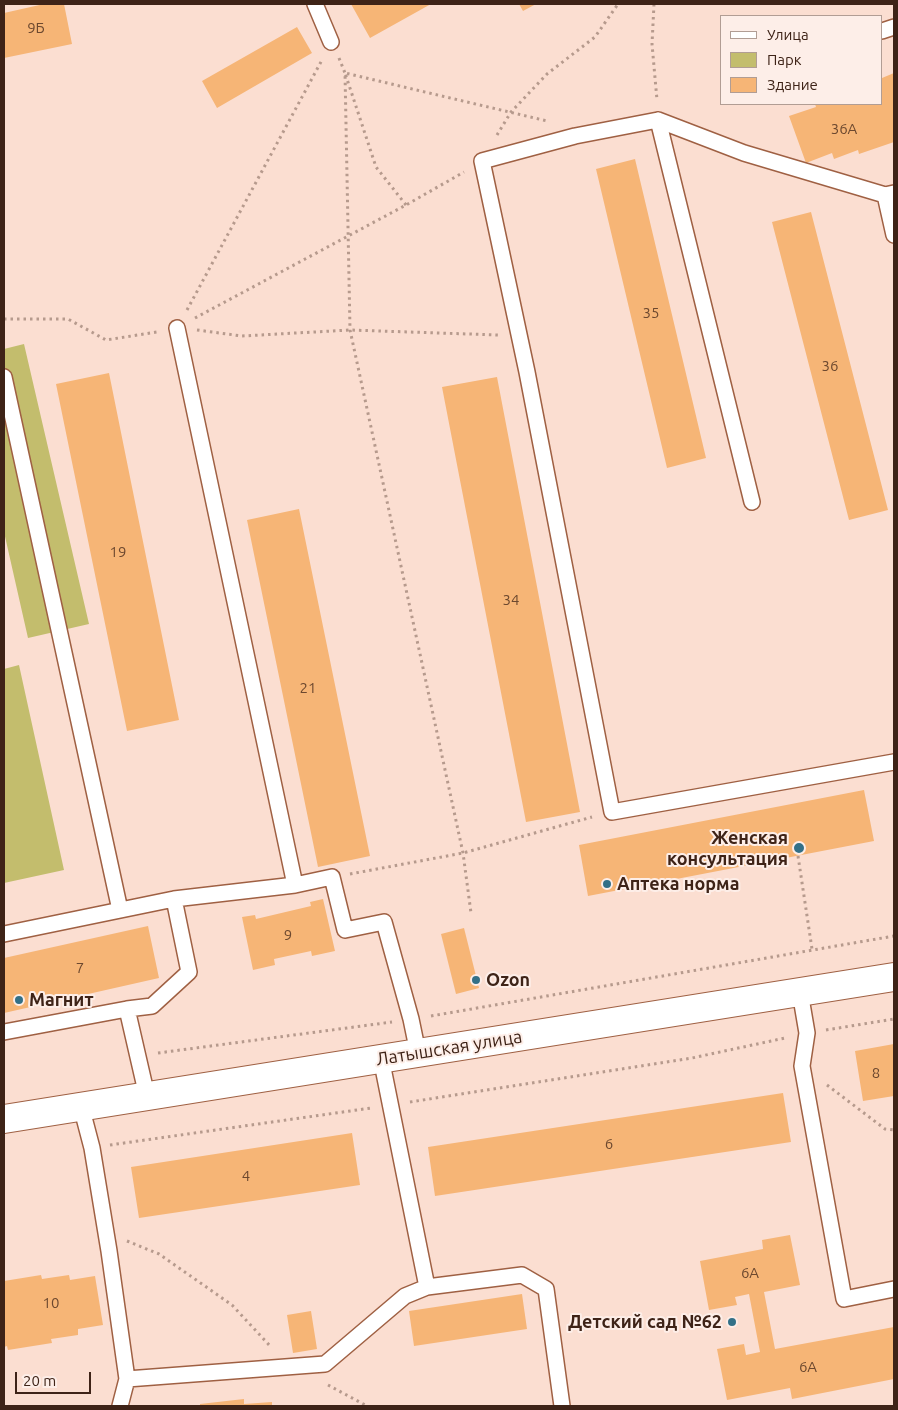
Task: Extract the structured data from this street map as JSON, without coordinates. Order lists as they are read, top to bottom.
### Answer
{
  "streets": {
    "street": ["Латышская улица"]
  },
  "places": [
    "Женская консультация",
    "Аптека норма",
    "Ozon",
    "Магнит",
    "Детский сад №62"
  ],
  "house_numbers": [
    "9Б",
    "36А",
    "35",
    "36",
    "19",
    "34",
    "21",
    "9",
    "7",
    "8",
    "6",
    "4",
    "6А",
    "10",
    "6А"
  ],
  "legend": ["Улица", "Парк", "Здание"],
  "scale_bar": "20 m"
}
